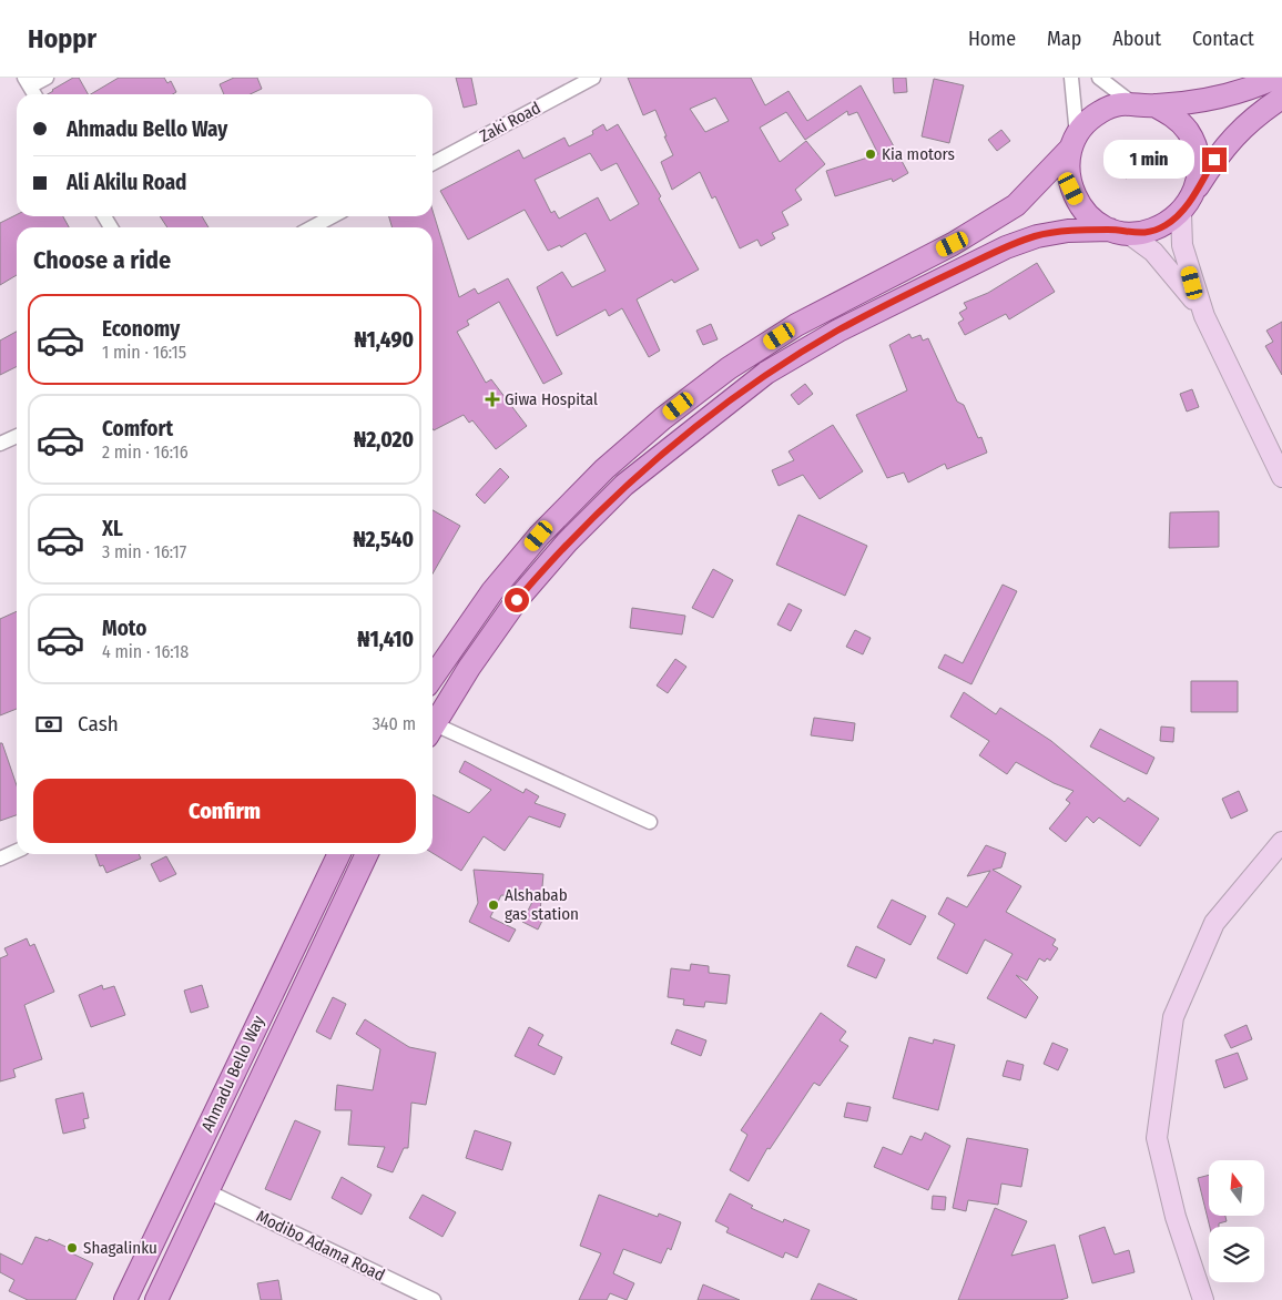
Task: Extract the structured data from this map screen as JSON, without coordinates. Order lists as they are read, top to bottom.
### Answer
{
  "streets": {
    "main road": ["Ahmadu Bello Way"],
    "street": ["Zaki Road", "Modibo Adama Road"]
  },
  "crossings": [
    ["Ahmadu Bello Way", "Modibo Adama Road"]
  ],
  "places": {
    "other": ["Kia motors", "Alshabab gas station", "Shagalinku"],
    "health": ["Giwa Hospital"]
  },
  "north": "top",
  "page": {
    "header": "Hoppr",
    "nav": [
      "Home",
      "Map",
      "About",
      "Contact"
    ],
    "banner": ["Ahmadu Bello Way", "Ali Akilu Road"],
    "bubble": "1 min",
    "heading": "Choose a ride",
    "list": [
      {
        "name": "Economy",
        "note": "1 min · 16:15",
        "value": "₦1,490"
      },
      {
        "name": "Comfort",
        "note": "2 min · 16:16",
        "value": "₦2,020"
      },
      {
        "name": "XL",
        "note": "3 min · 16:17",
        "value": "₦2,540"
      },
      {
        "name": "Moto",
        "note": "4 min · 16:18",
        "value": "₦1,410"
      }
    ],
    "pay": ["Cash", "340 m"],
    "buttons": "Confirm"
  }
}
